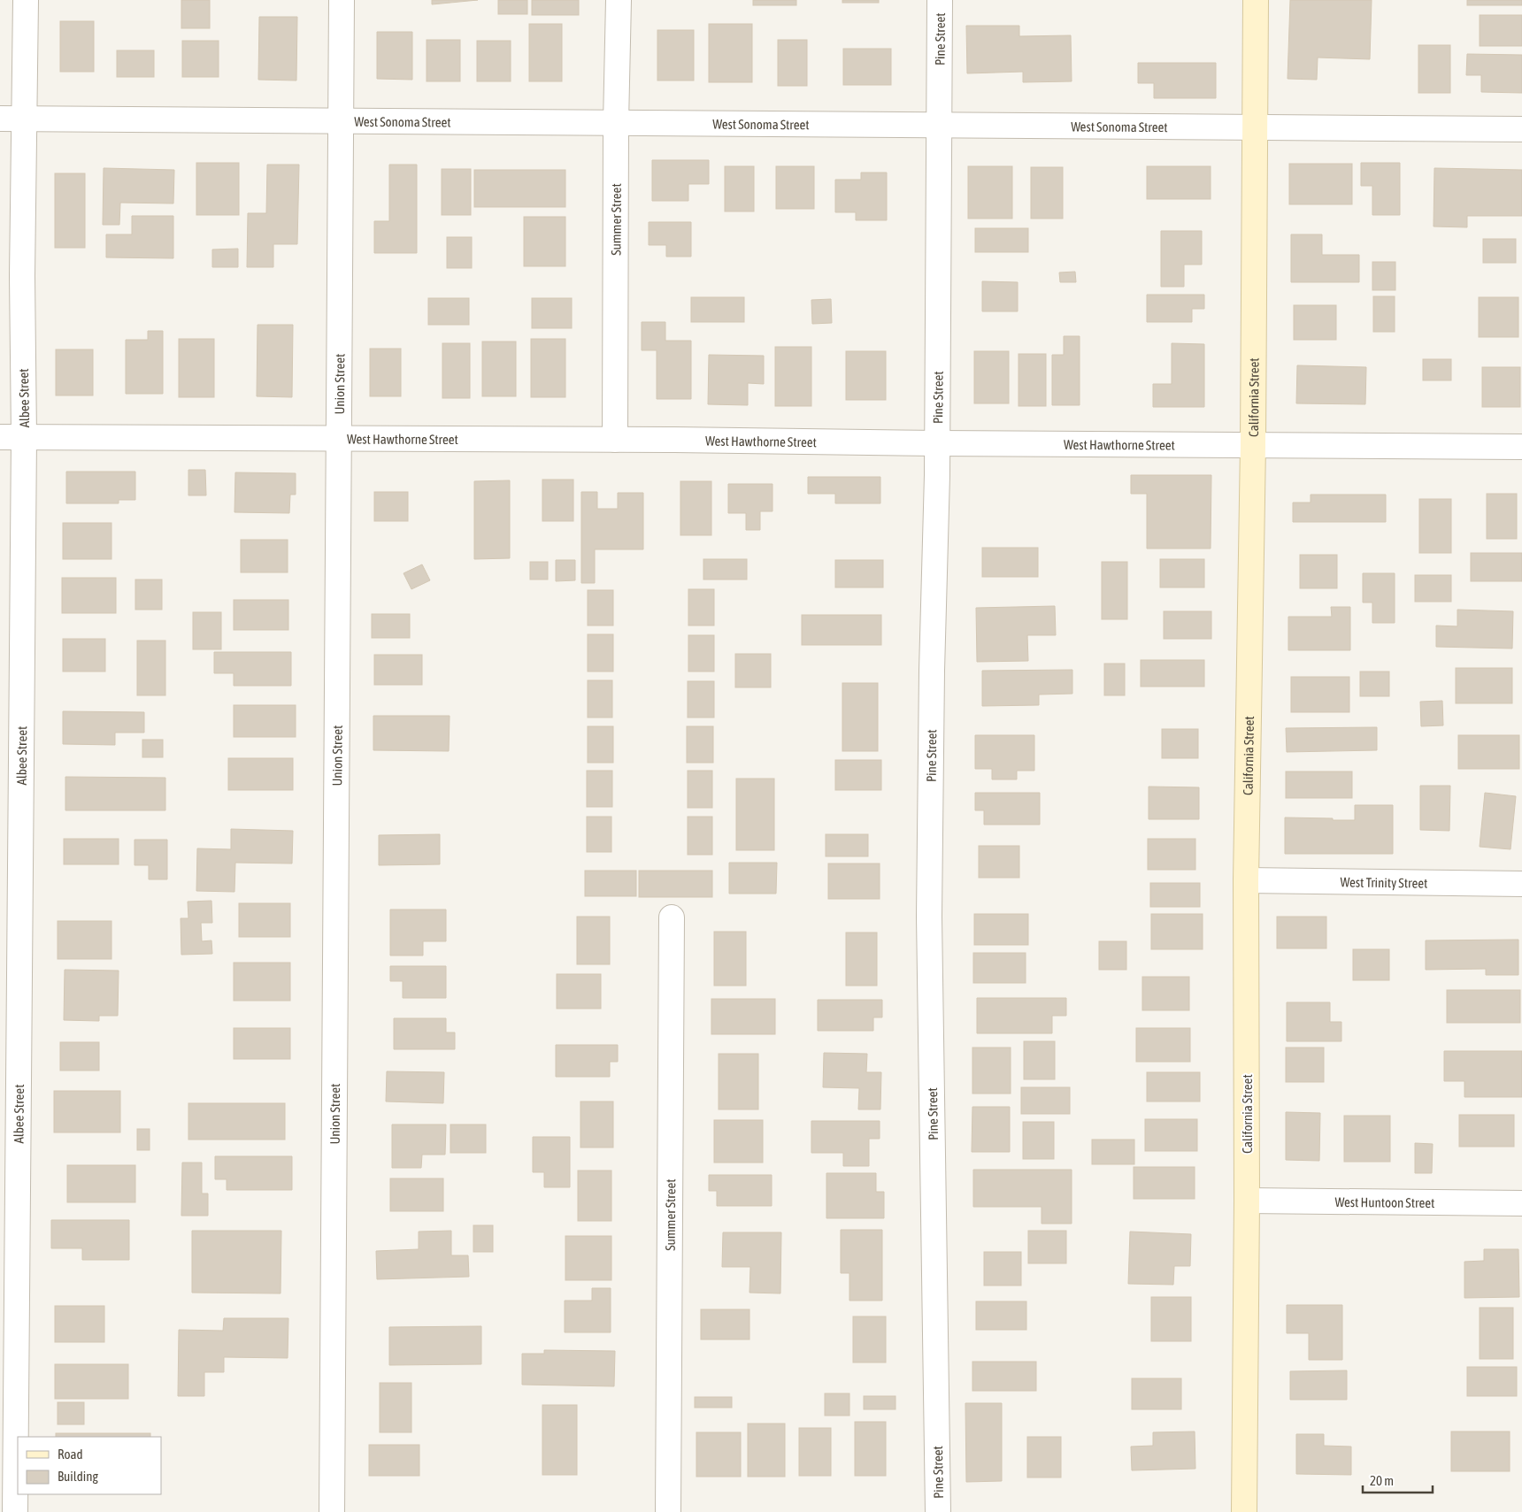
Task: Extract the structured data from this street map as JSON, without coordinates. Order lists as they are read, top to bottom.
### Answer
{
  "streets": {
    "street": [
      "Pine Street",
      "West Sonoma Street",
      "Summer Street",
      "Union Street",
      "Albee Street",
      "California Street",
      "West Hawthorne Street",
      "West Trinity Street",
      "West Huntoon Street"
    ]
  },
  "crossings": [
    ["Pine Street", "West Sonoma Street"],
    ["Pine Street", "West Hawthorne Street"],
    ["West Sonoma Street", "Summer Street"],
    ["West Sonoma Street", "Union Street"],
    ["West Sonoma Street", "Albee Street"],
    ["West Sonoma Street", "California Street"],
    ["Summer Street", "West Hawthorne Street"],
    ["Union Street", "West Hawthorne Street"],
    ["Albee Street", "West Hawthorne Street"],
    ["California Street", "West Hawthorne Street"],
    ["California Street", "West Trinity Street"],
    ["California Street", "West Huntoon Street"]
  ],
  "legend": ["Road", "Building"],
  "scale_bar": "20 m"
}
